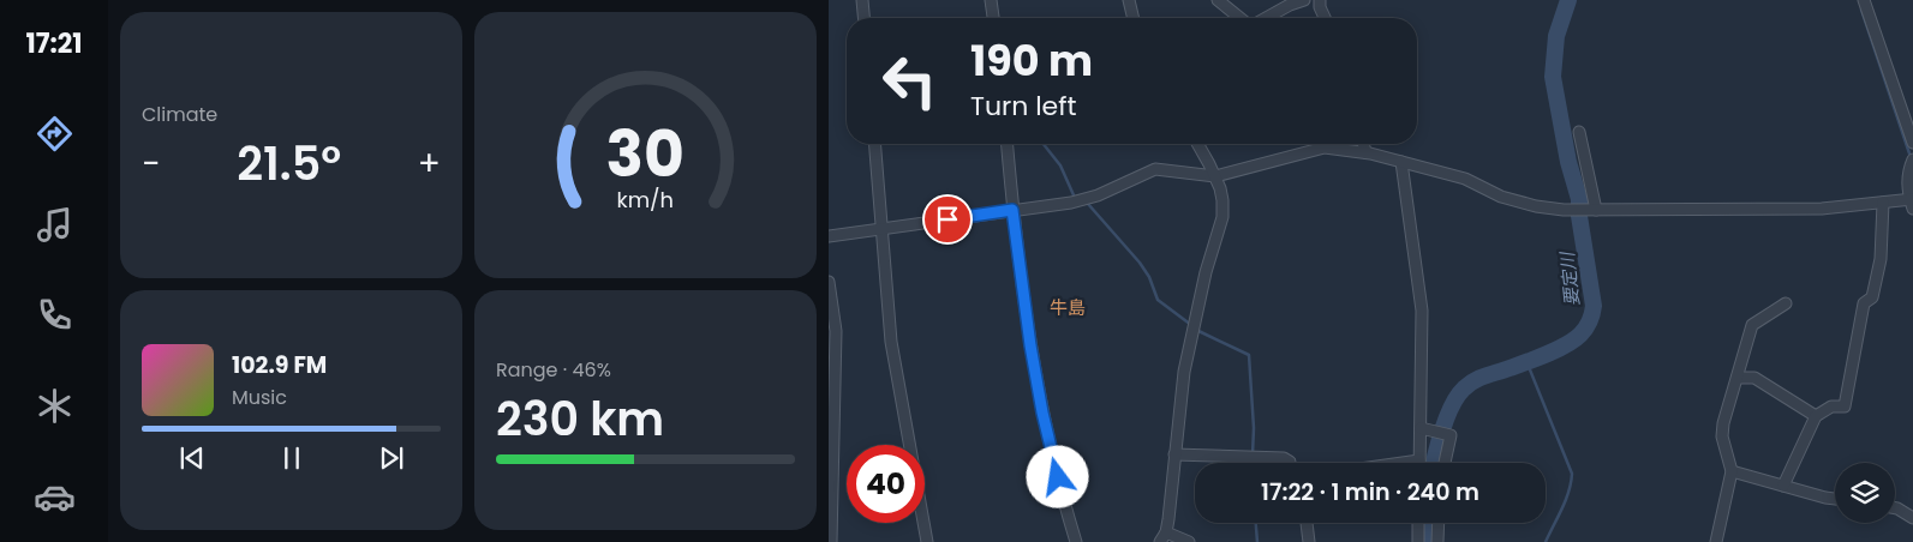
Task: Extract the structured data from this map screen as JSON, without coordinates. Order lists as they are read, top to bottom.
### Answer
{
  "districts": ["牛島"],
  "water": ["要定川"],
  "page": {
    "tabs": "17:21",
    "tile": [
      "Climate",
      ["Range · 46%", "230 km"]
    ],
    "turn": ["190 m", "Turn left"],
    "heat": ["−", "21.5°", "+"],
    "song": ["102.9 FM", "Music"],
    "limit": "40",
    "trip": "17:22 · 1 min · 240 m",
    "gauge": ["30", "km/h"]
  }
}
